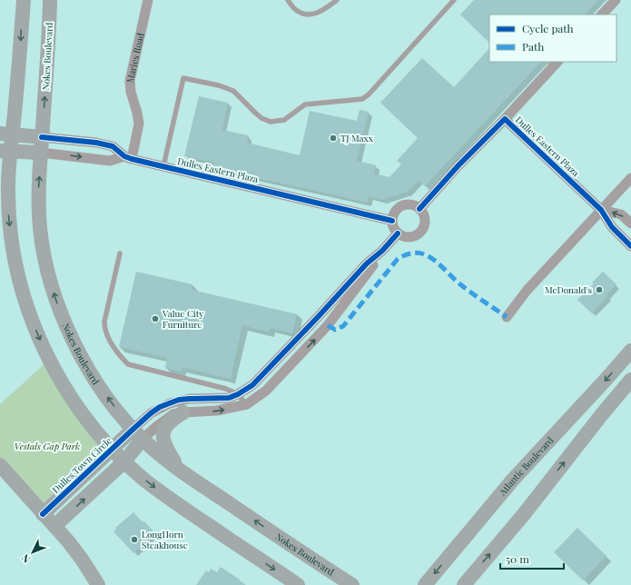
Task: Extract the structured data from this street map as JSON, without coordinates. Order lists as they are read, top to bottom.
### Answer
{
  "streets": {
    "main road": ["Nokes Boulevard", "Dulles Town Circle", "Atlantic Boulevard"],
    "street": ["Maries Road", "Dulles Eastern Plaza"]
  },
  "crossings": [
    ["Nokes Boulevard", "Dulles Eastern Plaza"],
    ["Nokes Boulevard", "Dulles Town Circle"],
    ["Maries Road", "Dulles Eastern Plaza"]
  ],
  "parks": ["Vestals Gap Park"],
  "places": [
    "TJ Maxx",
    "McDonald's",
    "Value City Furniture",
    "LongHorn Steakhouse"
  ],
  "legend": ["Cycle path", "Path"],
  "scale_bar": "50 m",
  "north": "bottom left"
}
